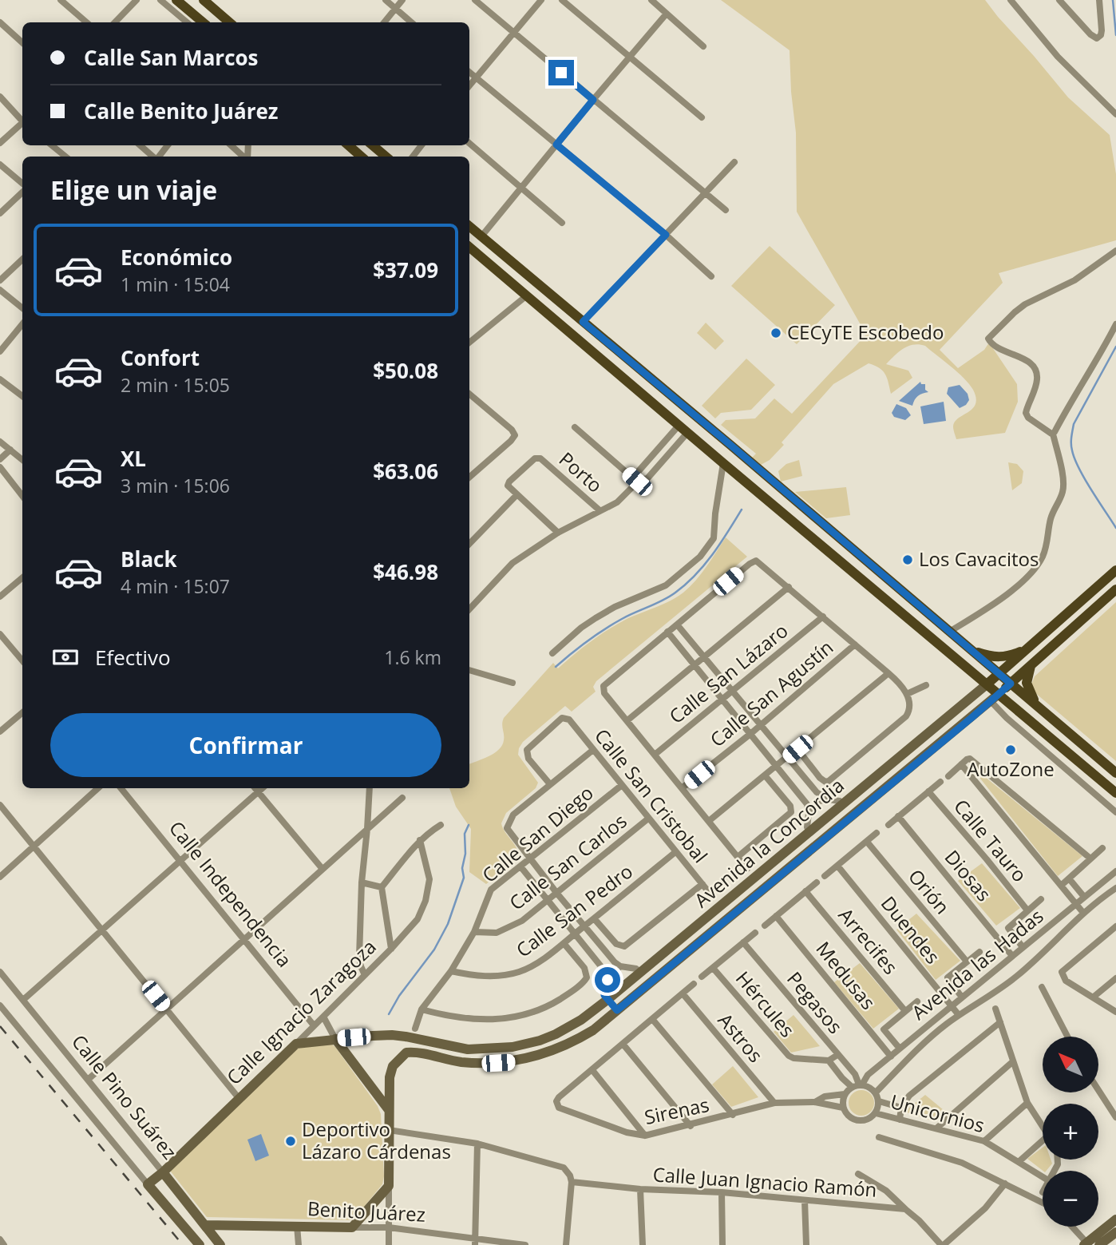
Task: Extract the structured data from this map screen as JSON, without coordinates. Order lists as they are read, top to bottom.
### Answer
{
  "streets": {
    "main road": [
      "Avenida la Concordia",
      "Calle Ignacio Zaragoza",
      "Calle Pino Suárez",
      "Benito Juárez"
    ],
    "street": [
      "Porto",
      "Calle San Lázaro",
      "Calle San Agustín",
      "Calle San Cristobal",
      "Calle San Diego",
      "Calle Tauro",
      "Calle San Carlos",
      "Diosas",
      "Orión",
      "Calle Independencia",
      "Calle San Pedro",
      "Duendes",
      "Arrecifes",
      "Avenida las Hadas",
      "Medusas",
      "Pegasos",
      "Hércules",
      "Astros",
      "Sirenas",
      "Unicornios",
      "Calle Juan Ignacio Ramón"
    ]
  },
  "crossings": [
    ["Calle San Cristobal", "Calle San Diego"],
    ["Calle San Cristobal", "Calle San Carlos"],
    ["Calle San Cristobal", "Calle San Pedro"],
    ["Calle San Diego", "Calle San Carlos"],
    ["Calle San Diego", "Calle San Pedro"],
    ["Avenida la Concordia", "Calle Ignacio Zaragoza"],
    ["Diosas", "Avenida las Hadas"],
    ["Calle Independencia", "Calle Ignacio Zaragoza"],
    ["Duendes", "Avenida las Hadas"],
    ["Avenida las Hadas", "Medusas"],
    ["Avenida las Hadas", "Pegasos"],
    ["Avenida las Hadas", "Sirenas"],
    ["Avenida las Hadas", "Unicornios"],
    ["Pegasos", "Sirenas"],
    ["Pegasos", "Unicornios"],
    ["Calle Ignacio Zaragoza", "Calle Pino Suárez"],
    ["Astros", "Sirenas"],
    ["Calle Pino Suárez", "Benito Juárez"],
    ["Sirenas", "Unicornios"]
  ],
  "places": [
    "CECyTE Escobedo",
    "Los Cavacitos",
    "AutoZone",
    "Deportivo Lázaro Cárdenas"
  ],
  "north": "top left",
  "page": {
    "banner": ["Calle San Marcos", "Calle Benito Juárez"],
    "heading": "Elige un viaje",
    "list": [
      {
        "name": "Económico",
        "note": "1 min · 15:04",
        "value": "$37.09"
      },
      {
        "name": "Confort",
        "note": "2 min · 15:05",
        "value": "$50.08"
      },
      {
        "name": "XL",
        "note": "3 min · 15:06",
        "value": "$63.06"
      },
      {
        "name": "Black",
        "note": "4 min · 15:07",
        "value": "$46.98"
      }
    ],
    "pay": ["Efectivo", "1.6 km"],
    "buttons": "Confirmar",
    "map_buttons": ["+", "−"]
  }
}
